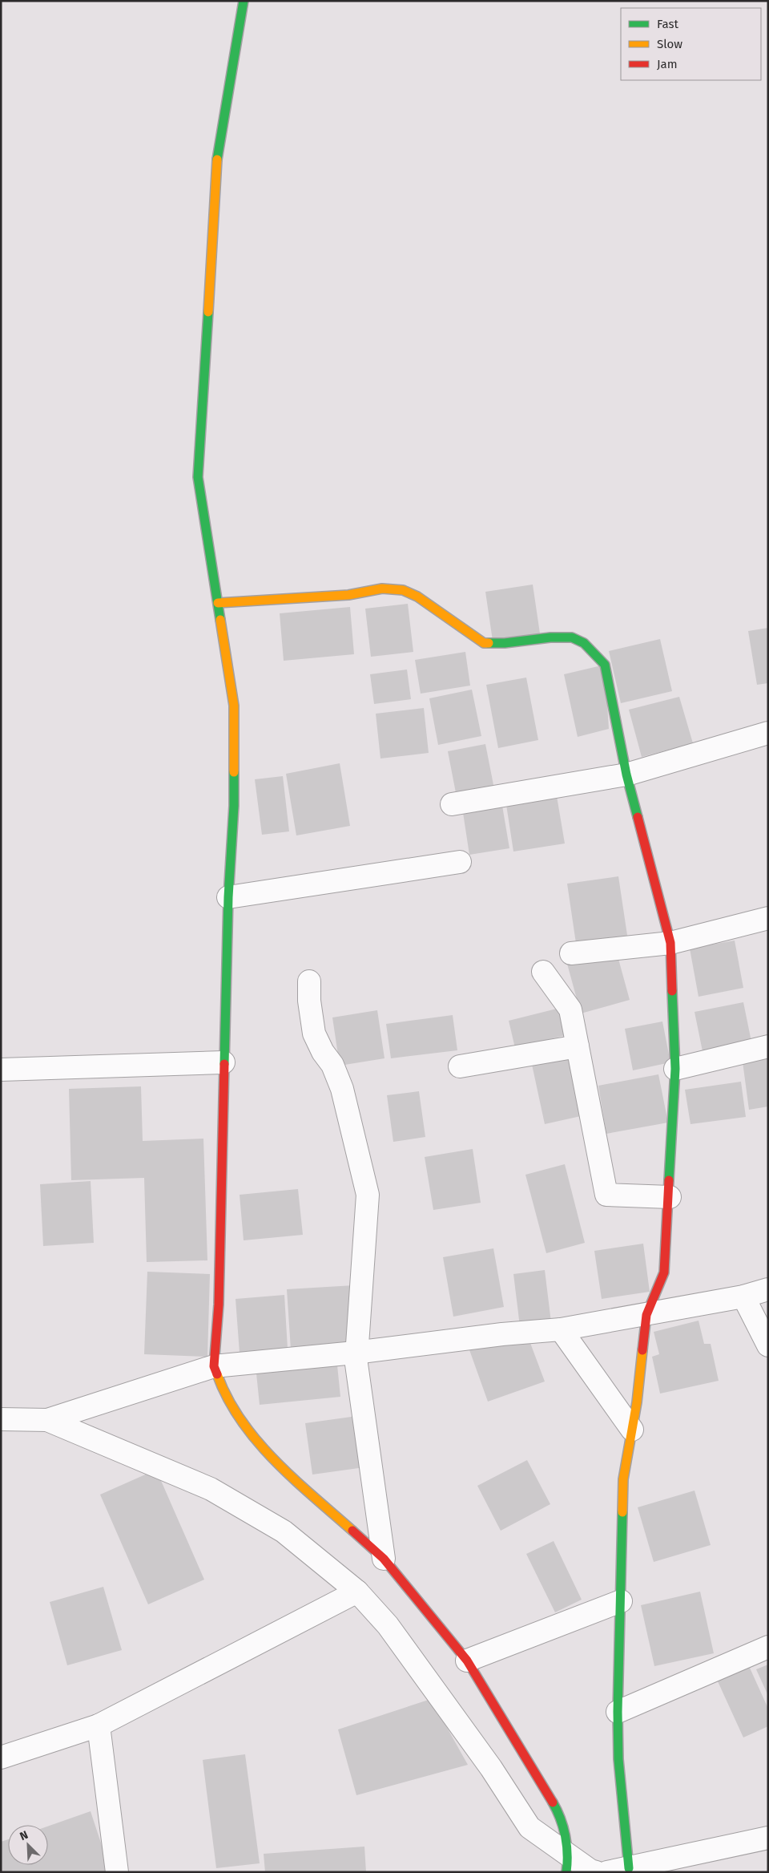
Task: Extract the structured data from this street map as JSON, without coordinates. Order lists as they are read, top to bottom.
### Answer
{
  "legend": ["Fast", "Slow", "Jam"],
  "north": "top left"
}
